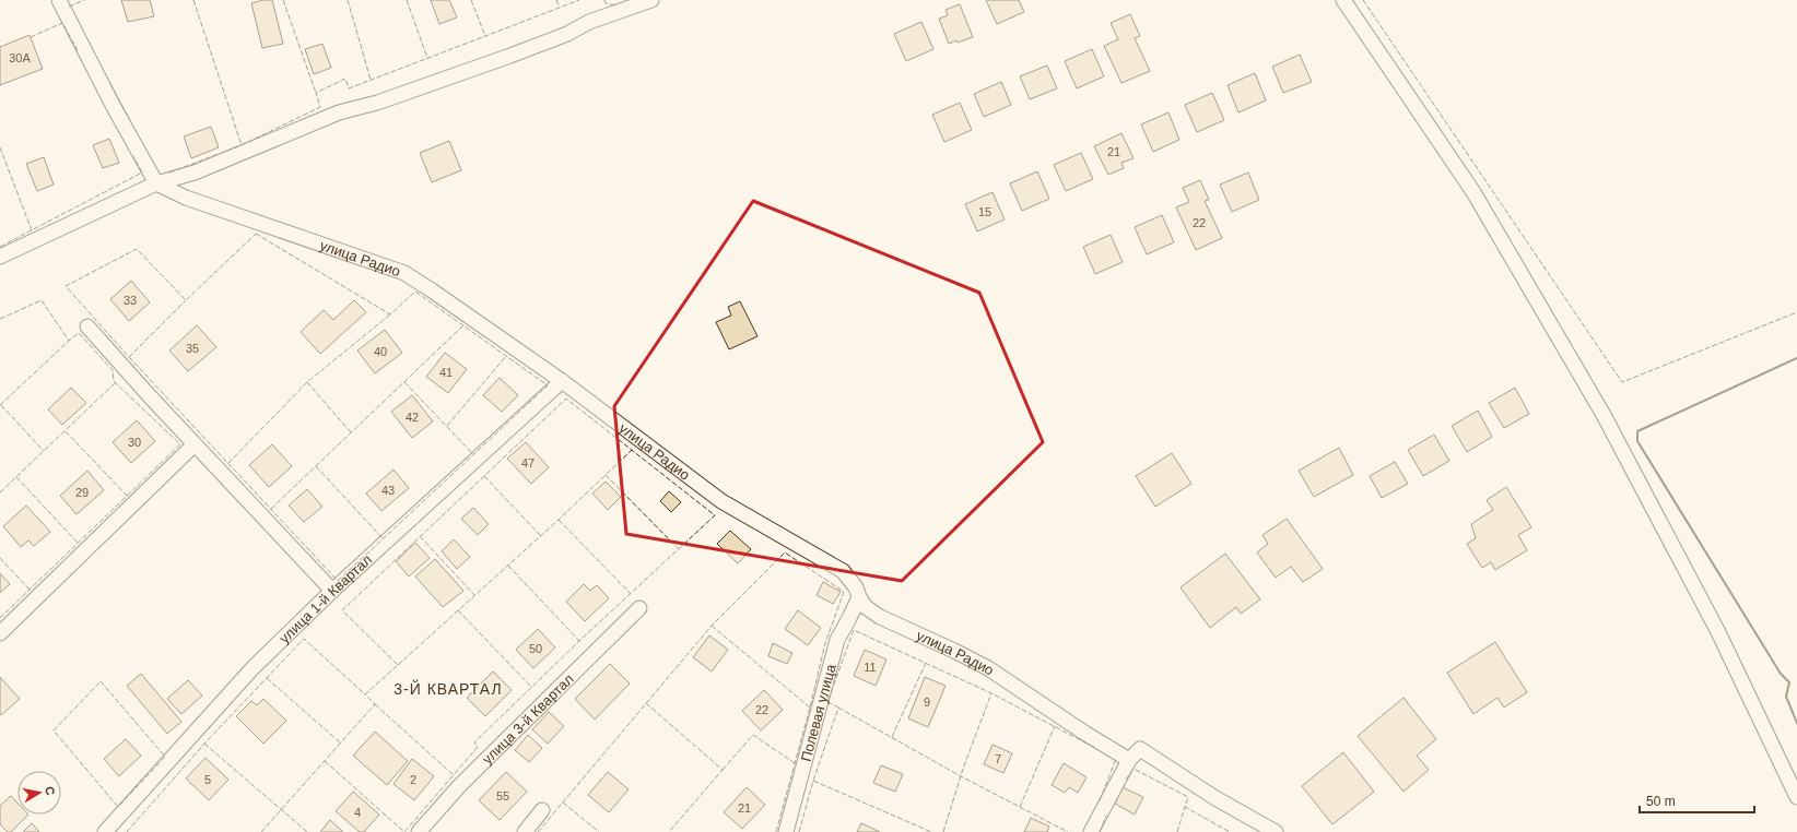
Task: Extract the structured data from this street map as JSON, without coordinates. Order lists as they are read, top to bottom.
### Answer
{
  "streets": {
    "street": [
      "улица Радио",
      "улица 1-й Квартал",
      "Полевая улица",
      "улица 3-й Квартал"
    ]
  },
  "crossings": [
    ["улица Радио", "улица 1-й Квартал"],
    ["улица Радио", "Полевая улица"]
  ],
  "districts": ["3-Й КВАРТАЛ"],
  "house_numbers": [
    "30А",
    "21",
    "15",
    "22",
    "33",
    "35",
    "40",
    "41",
    "42",
    "30",
    "47",
    "43",
    "29",
    "50",
    "11",
    "9",
    "22",
    "7",
    "5",
    "2",
    "55",
    "21",
    "4"
  ],
  "scale_bar": "50 m",
  "north": "right"
}
